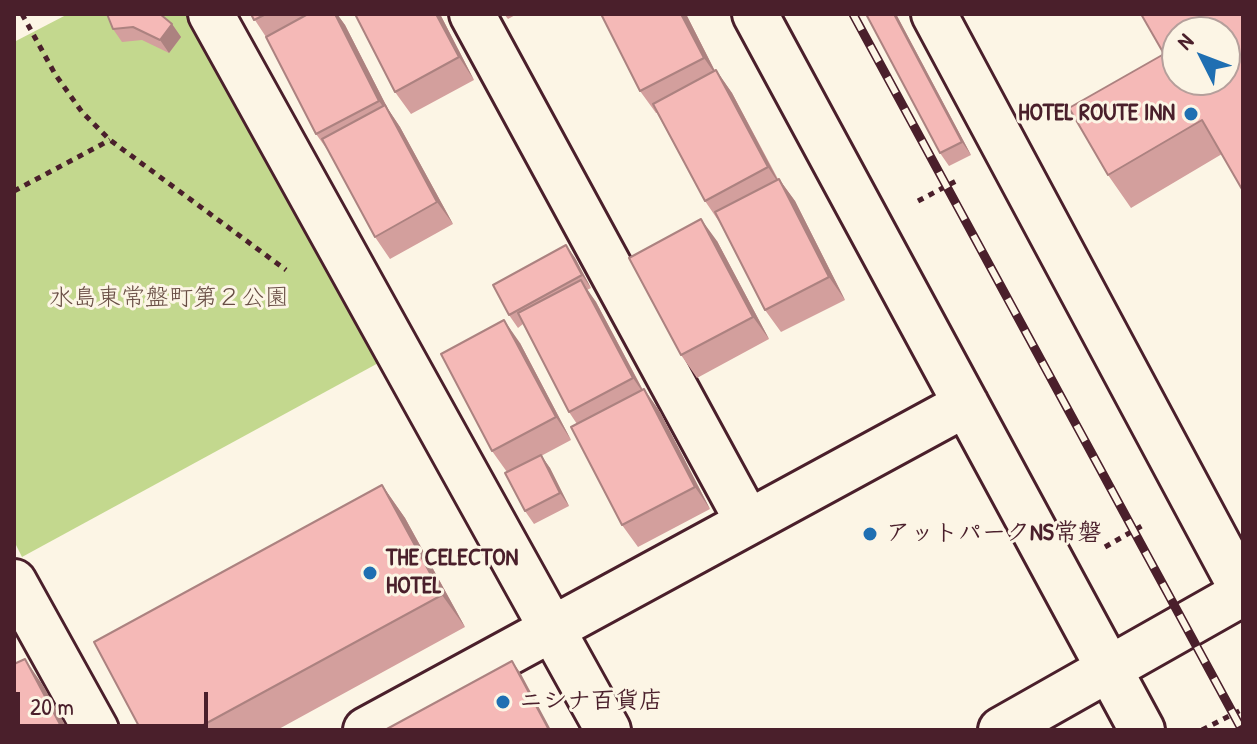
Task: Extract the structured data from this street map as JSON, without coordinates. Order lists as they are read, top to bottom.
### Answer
{
  "parks": ["水島東常盤町第２公園"],
  "places": [
    "HOTEL ROUTE INN",
    "アットパークNS常磐",
    "THE CELECTON HOTEL",
    "ニシナ百貨店"
  ],
  "scale_bar": "20 m",
  "north": "top left"
}
